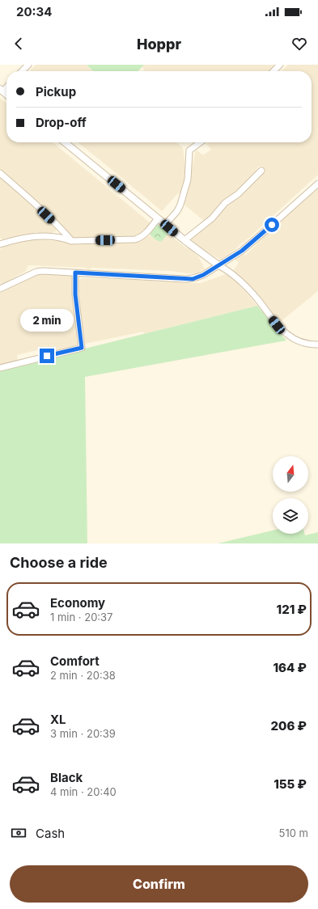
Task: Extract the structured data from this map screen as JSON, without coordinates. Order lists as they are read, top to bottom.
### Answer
{
  "north": "top",
  "page": {
    "status": "20:34",
    "header": "Hoppr",
    "banner": ["Pickup", "Drop-off"],
    "bubble": "2 min",
    "heading": "Choose a ride",
    "list": [
      {
        "name": "Economy",
        "note": "1 min · 20:37",
        "value": "121 ₽"
      },
      {
        "name": "Comfort",
        "note": "2 min · 20:38",
        "value": "164 ₽"
      },
      {
        "name": "XL",
        "note": "3 min · 20:39",
        "value": "206 ₽"
      },
      {
        "name": "Black",
        "note": "4 min · 20:40",
        "value": "155 ₽"
      }
    ],
    "pay": ["Cash", "510 m"],
    "buttons": "Confirm"
  }
}
